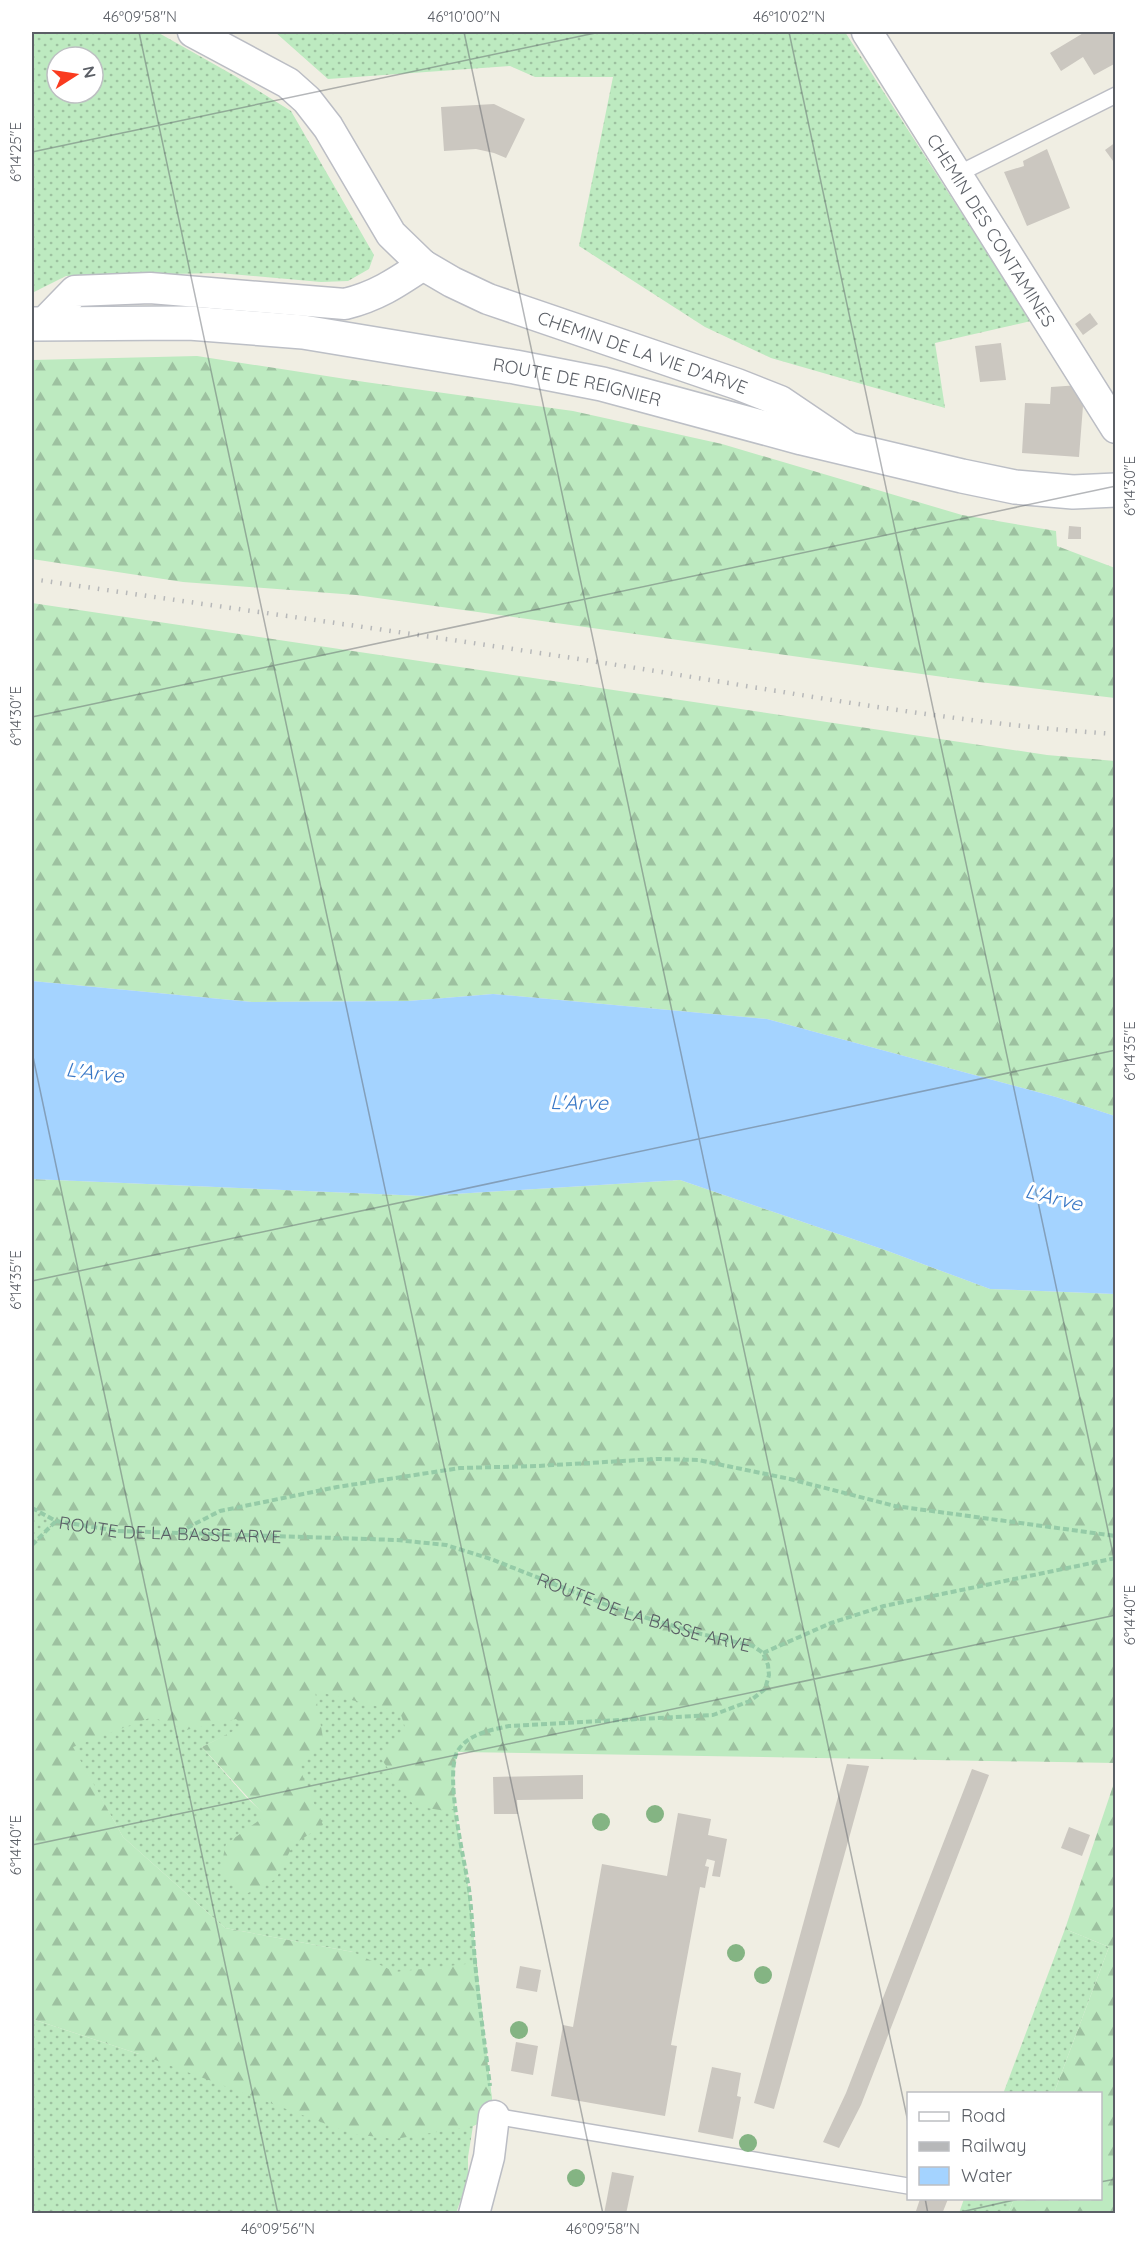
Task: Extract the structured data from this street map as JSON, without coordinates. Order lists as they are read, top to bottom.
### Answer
{
  "streets": {
    "main road": ["ROUTE DE REIGNIER"],
    "street": ["CHEMIN DES CONTAMINES", "CHEMIN DE LA VIE D'ARVE"],
    "path": ["ROUTE DE LA BASSE ARVE"]
  },
  "crossings": [
    ["CHEMIN DE LA VIE D'ARVE", "ROUTE DE REIGNIER"]
  ],
  "water": ["L'Arve"],
  "legend": ["Road", "Railway", "Water"],
  "north": "right",
  "coordinates": [
    "46°09'58\"N",
    "46°10'00\"N",
    "46°10'02\"N",
    "6°14'25\"E",
    "6°14'30\"E",
    "6°14'35\"E",
    "6°14'40\"E",
    "46°09'56\"N"
  ]
}
